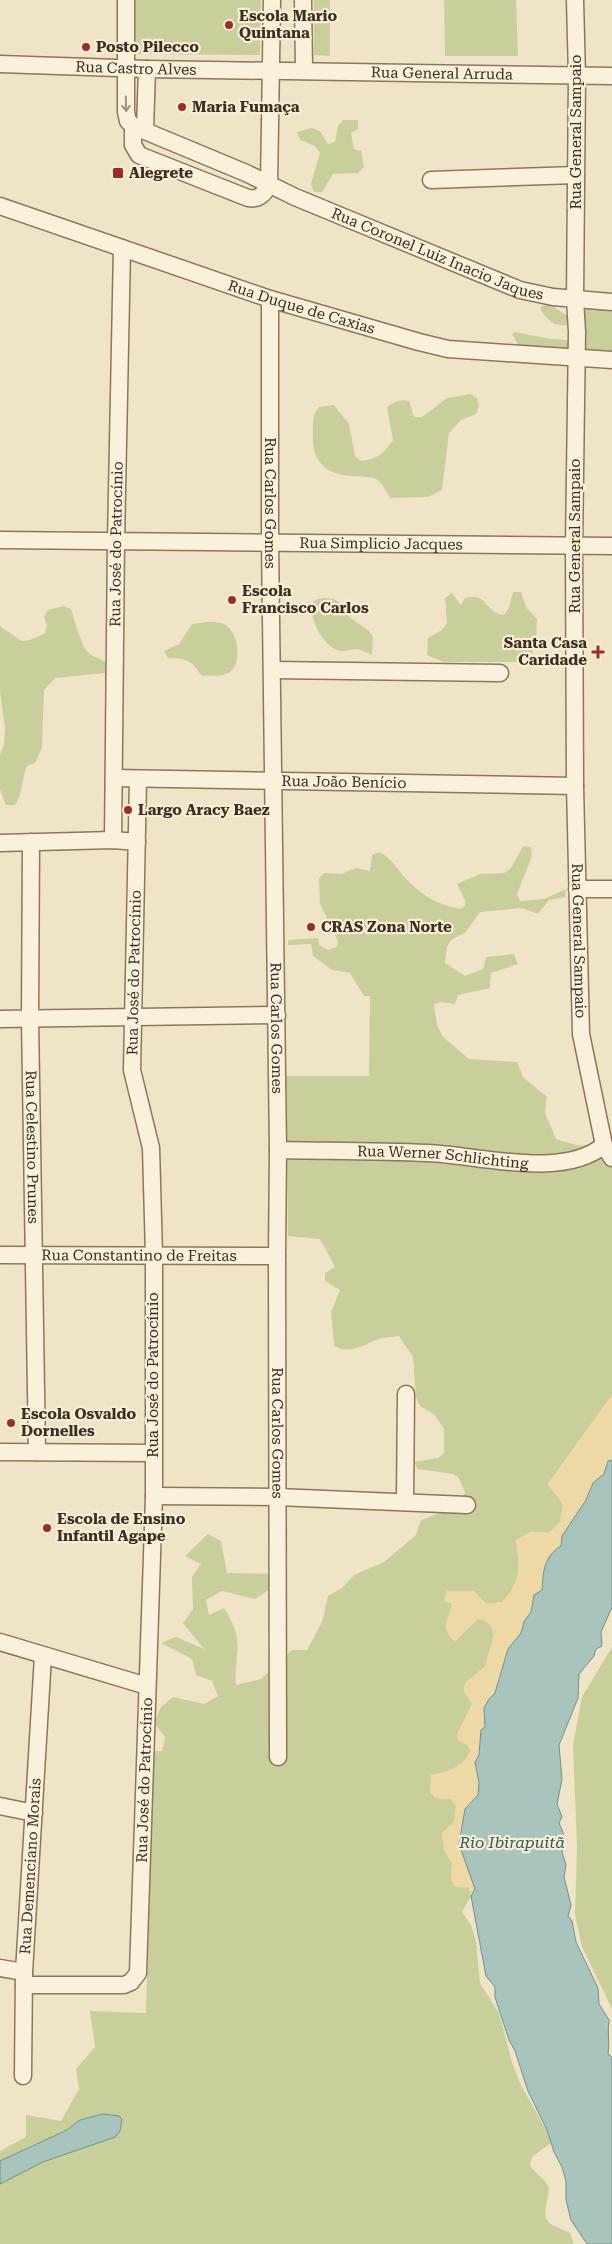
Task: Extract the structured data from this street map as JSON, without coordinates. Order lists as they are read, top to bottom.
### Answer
{
  "streets": {
    "street": [
      "Rua Castro Alves",
      "Rua General Arruda",
      "Rua General Sampaio",
      "Rua Coronel Luiz Inacio Jaques",
      "Rua Duque de Caxias",
      "Rua Carlos Gomes",
      "Rua José do Patrocínio",
      "Rua Simplicio Jacques",
      "Rua João Benício",
      "Rua Celestino Prunes",
      "Rua Werner Schlichting",
      "Rua Constantino de Freitas",
      "Rua Demenciano Morais"
    ]
  },
  "crossings": [
    ["Rua Castro Alves", "Rua General Arruda"],
    ["Rua General Arruda", "Rua General Sampaio"],
    ["Rua General Sampaio", "Rua Coronel Luiz Inacio Jaques"],
    ["Rua General Sampaio", "Rua Duque de Caxias"],
    ["Rua General Sampaio", "Rua Simplicio Jacques"],
    ["Rua General Sampaio", "Rua João Benício"],
    ["Rua General Sampaio", "Rua Werner Schlichting"],
    ["Rua Duque de Caxias", "Rua Carlos Gomes"],
    ["Rua Duque de Caxias", "Rua José do Patrocínio"],
    ["Rua Carlos Gomes", "Rua Simplicio Jacques"],
    ["Rua Carlos Gomes", "Rua João Benício"],
    ["Rua Carlos Gomes", "Rua Werner Schlichting"],
    ["Rua Carlos Gomes", "Rua Constantino de Freitas"],
    ["Rua José do Patrocínio", "Rua Simplicio Jacques"],
    ["Rua José do Patrocínio", "Rua João Benício"],
    ["Rua José do Patrocínio", "Rua Constantino de Freitas"],
    ["Rua José do Patrocínio", "Rua Demenciano Morais"],
    ["Rua Celestino Prunes", "Rua Constantino de Freitas"]
  ],
  "water": ["Rio Ibirapuitã"],
  "places": {
    "other": [
      "Escola Mario Quintana",
      "Posto Pilecco",
      "Maria Fumaça",
      "Escola Francisco Carlos",
      "Largo Aracy Baez",
      "CRAS Zona Norte",
      "Escola Osvaldo Dornelles",
      "Escola de Ensino Infantil Agape"
    ],
    "transit": ["Alegrete"],
    "health": ["Santa Casa Caridade"]
  }
}
